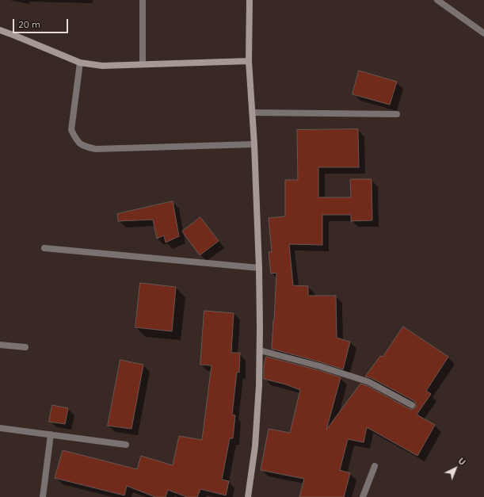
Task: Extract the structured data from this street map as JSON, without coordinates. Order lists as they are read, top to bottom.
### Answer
{
  "scale_bar": "20 m",
  "north": "top right"
}
